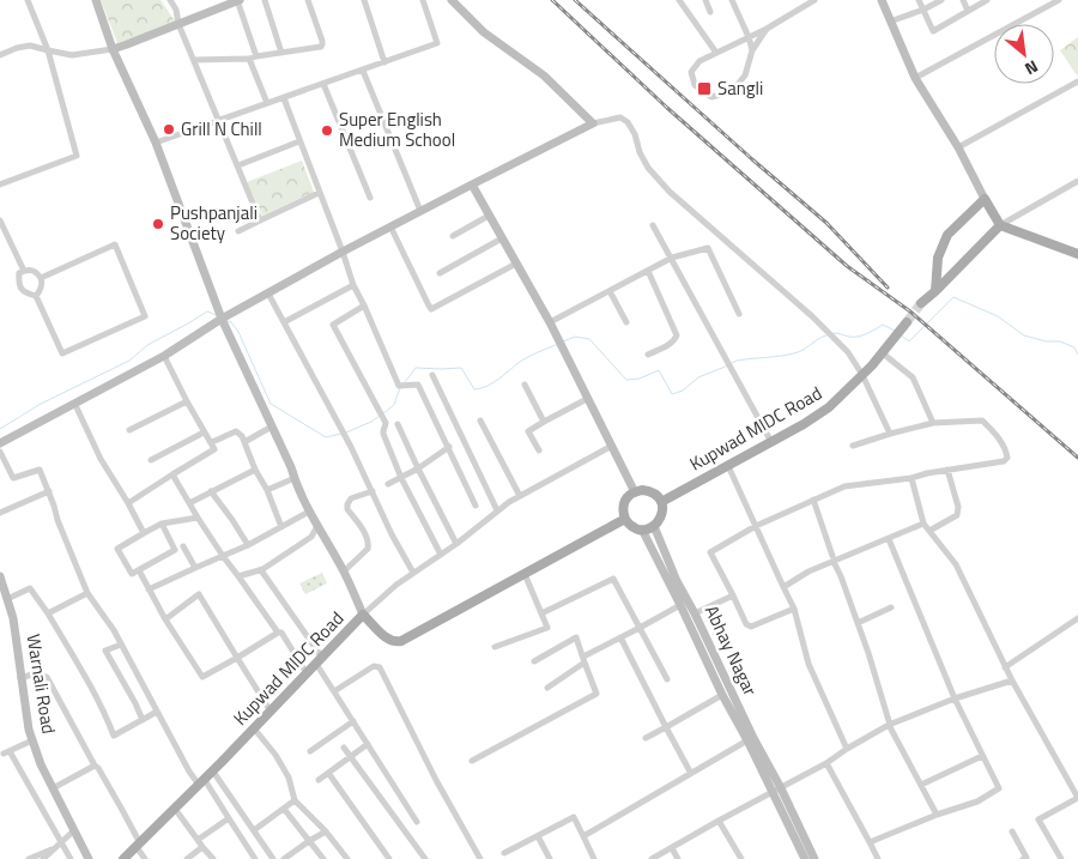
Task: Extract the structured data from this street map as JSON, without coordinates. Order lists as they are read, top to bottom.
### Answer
{
  "streets": {
    "main road": ["Kupwad MIDC Road", "Abhay Nagar", "Warnali Road"]
  },
  "crossings": [
    ["Kupwad MIDC Road", "Abhay Nagar"]
  ],
  "places": {
    "transit": ["Sangli"],
    "other": ["Grill N Chill", "Super English Medium School", "Pushpanjali Society"]
  },
  "north": "bottom right"
}
